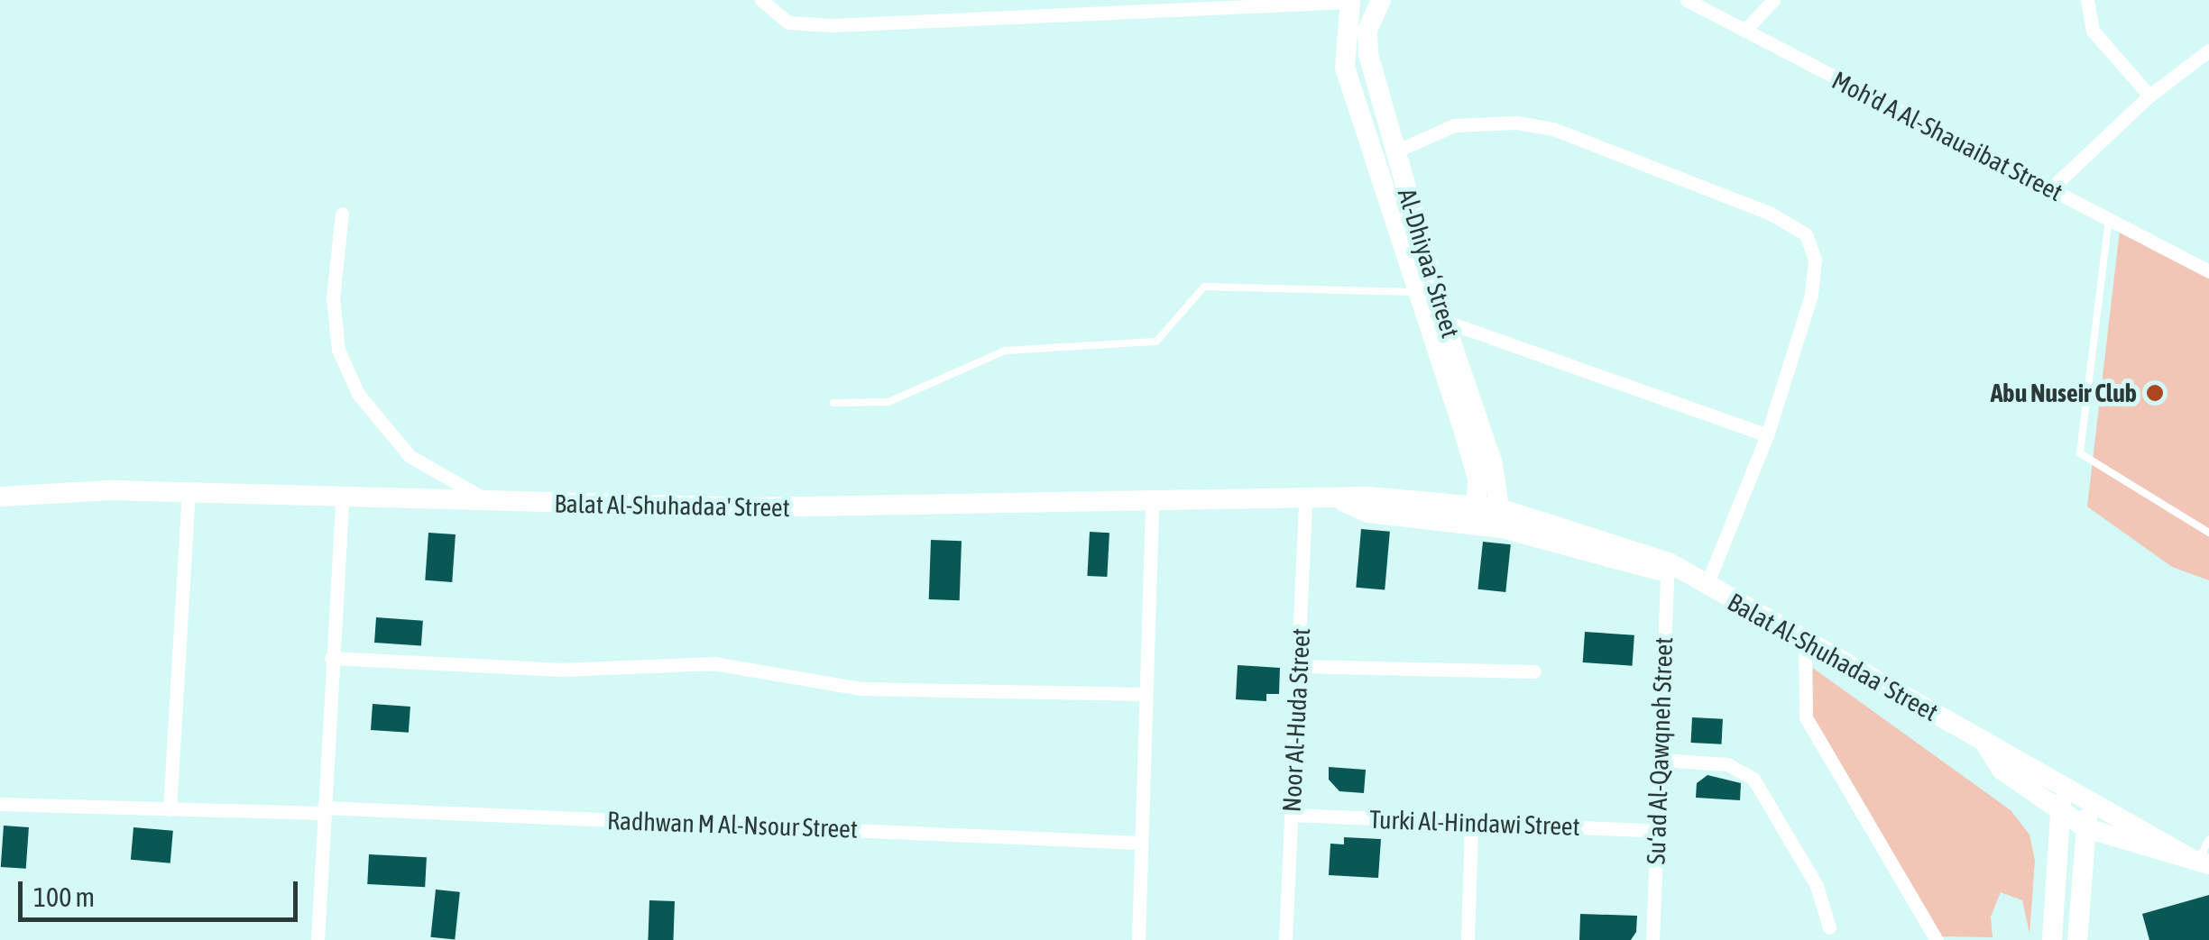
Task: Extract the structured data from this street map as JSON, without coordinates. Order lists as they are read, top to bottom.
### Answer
{
  "streets": {
    "street": [
      "Moh'd A Al-Shauaibat Street",
      "Al-Dhiyaa‘ Street",
      "Balat Al-Shuhadaa' Street",
      "Noor Al-Huda Street",
      "Su‘ad Al-Qawqneh Street",
      "Turki Al-Hindawi Street",
      "Radhwan M Al-Nsour Street"
    ]
  },
  "crossings": [
    ["Al-Dhiyaa‘ Street", "Balat Al-Shuhadaa' Street"],
    ["Balat Al-Shuhadaa' Street", "Noor Al-Huda Street"],
    ["Balat Al-Shuhadaa' Street", "Su‘ad Al-Qawqneh Street"],
    ["Noor Al-Huda Street", "Turki Al-Hindawi Street"],
    ["Su‘ad Al-Qawqneh Street", "Turki Al-Hindawi Street"]
  ],
  "places": ["Abu Nuseir Club"],
  "scale_bar": "100 m"
}
